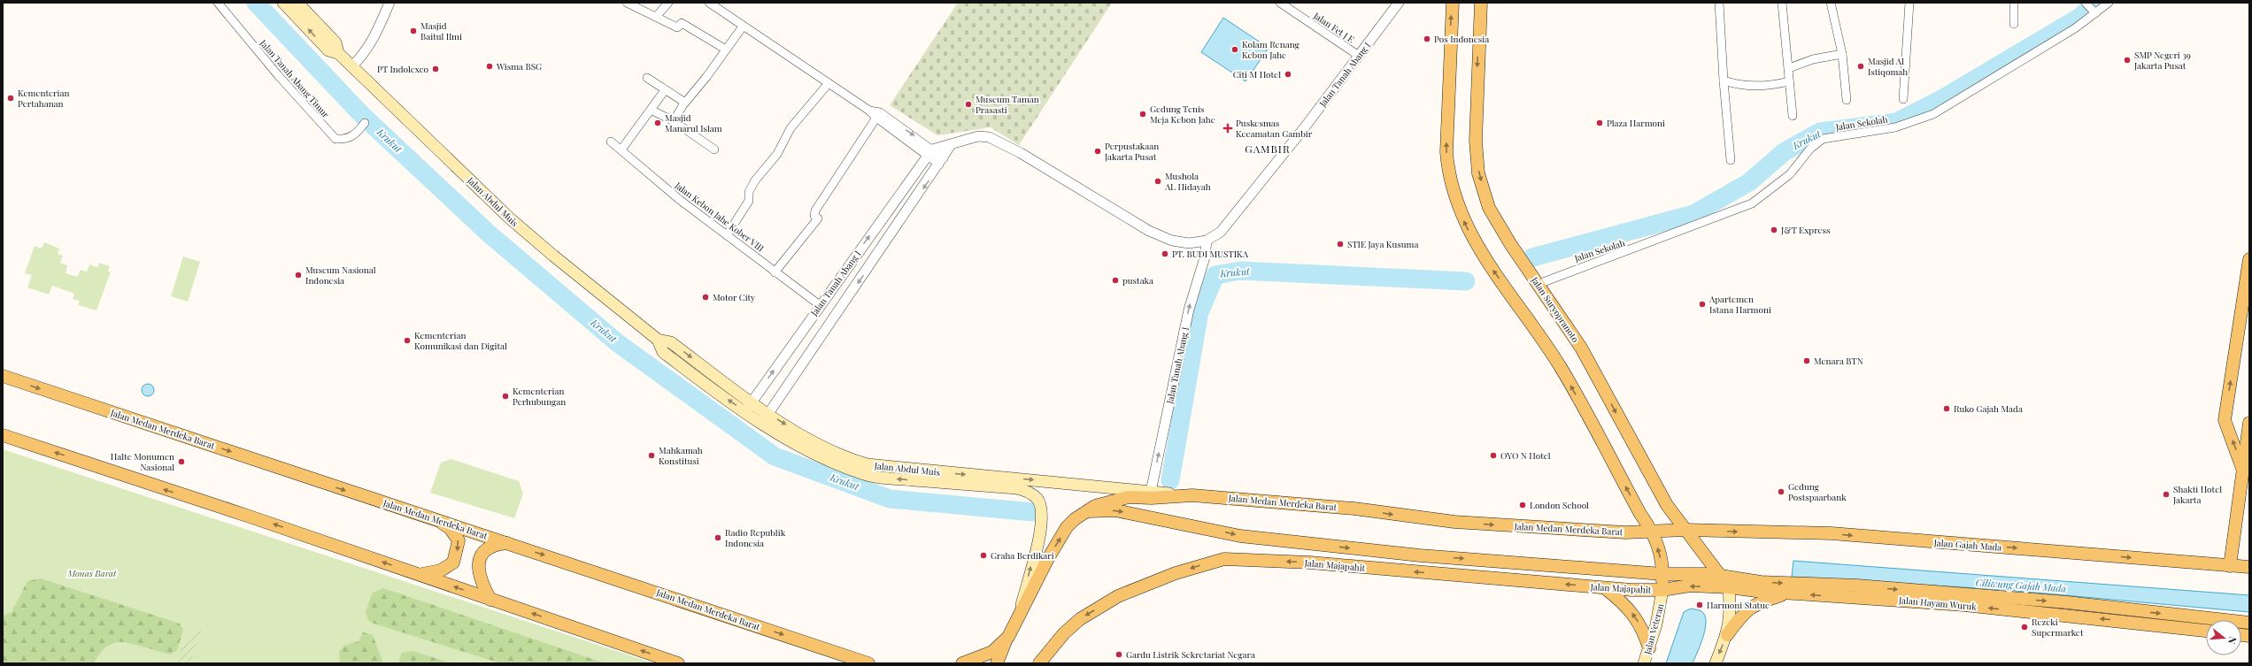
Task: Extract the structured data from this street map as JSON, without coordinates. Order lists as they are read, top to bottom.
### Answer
{
  "streets": {
    "main road": [
      "Jalan Abdul Muis",
      "Jalan Suryopranoto",
      "Jalan Medan Merdeka Barat",
      "Jalan Gajah Mada",
      "Jalan Majapahit",
      "Jalan Hayam Wuruk",
      "Jalan Veteran"
    ],
    "street": [
      "Jalan Fet J E",
      "Jalan Tanah Abang I",
      "Jalan Tanah Abang Timur",
      "Jalan Sekolah",
      "Jalan Kebon Jahe Kober VIII"
    ]
  },
  "crossings": [
    ["Jalan Fet J E", "Jalan Tanah Abang I"],
    ["Jalan Tanah Abang I", "Jalan Abdul Muis"],
    ["Jalan Tanah Abang I", "Jalan Kebon Jahe Kober VIII"],
    ["Jalan Sekolah", "Jalan Suryopranoto"],
    ["Jalan Abdul Muis", "Jalan Medan Merdeka Barat"],
    ["Jalan Suryopranoto", "Jalan Medan Merdeka Barat"],
    ["Jalan Suryopranoto", "Jalan Gajah Mada"],
    ["Jalan Suryopranoto", "Jalan Hayam Wuruk"],
    ["Jalan Medan Merdeka Barat", "Jalan Gajah Mada"],
    ["Jalan Medan Merdeka Barat", "Jalan Veteran"],
    ["Jalan Majapahit", "Jalan Hayam Wuruk"],
    ["Jalan Majapahit", "Jalan Veteran"],
    ["Jalan Hayam Wuruk", "Jalan Veteran"]
  ],
  "one_way": ["Jalan Gajah Mada"],
  "districts": ["GAMBIR"],
  "water": ["Krukut", "Ciliwung Gajah Mada"],
  "parks": ["Monas Barat"],
  "places": {
    "other": [
      "Masjid Baitul Ilmi",
      "Pos Indonesia",
      "Kolam Renang Kebon Jahe",
      "SMP Negeri 39 Jakarta Pusat",
      "Wisma BSG",
      "Masjid Al Istiqomah",
      "PT Indolexco",
      "Citi M Hotel",
      "Kementerian Pertahanan",
      "Museum Taman Prasasti",
      "Gedung Tenis Meja Kebon Jahe",
      "Masjid Manarul Islam",
      "Plaza Harmoni",
      "Perpustakaan Jakarta Pusat",
      "Mushola AL Hidayah",
      "J&T Express",
      "STIE Jaya Kusuma",
      "PT. BUDI MUSTIKA",
      "Museum Nasional Indonesia",
      "pustaka",
      "Motor City",
      "Apartemen Istana Harmoni",
      "Kementerian Komunikasi dan Digital",
      "Menara BTN",
      "Kementerian Perhubungan",
      "Ruko Gajah Mada",
      "Mahkamah Konstitusi",
      "OYO N Hotel",
      "Halte Monumen Nasional",
      "Gedung Postspaarbank",
      "Shakti Hotel Jakarta",
      "London School",
      "Radio Republik Indonesia",
      "Graha Berdikari",
      "Harmoni Statue",
      "Rezeki Supermarket",
      "Gardu Listrik Sekretariat Negara"
    ],
    "health": ["Puskesmas Kecamatan Gambir"]
  },
  "north": "right"
}
